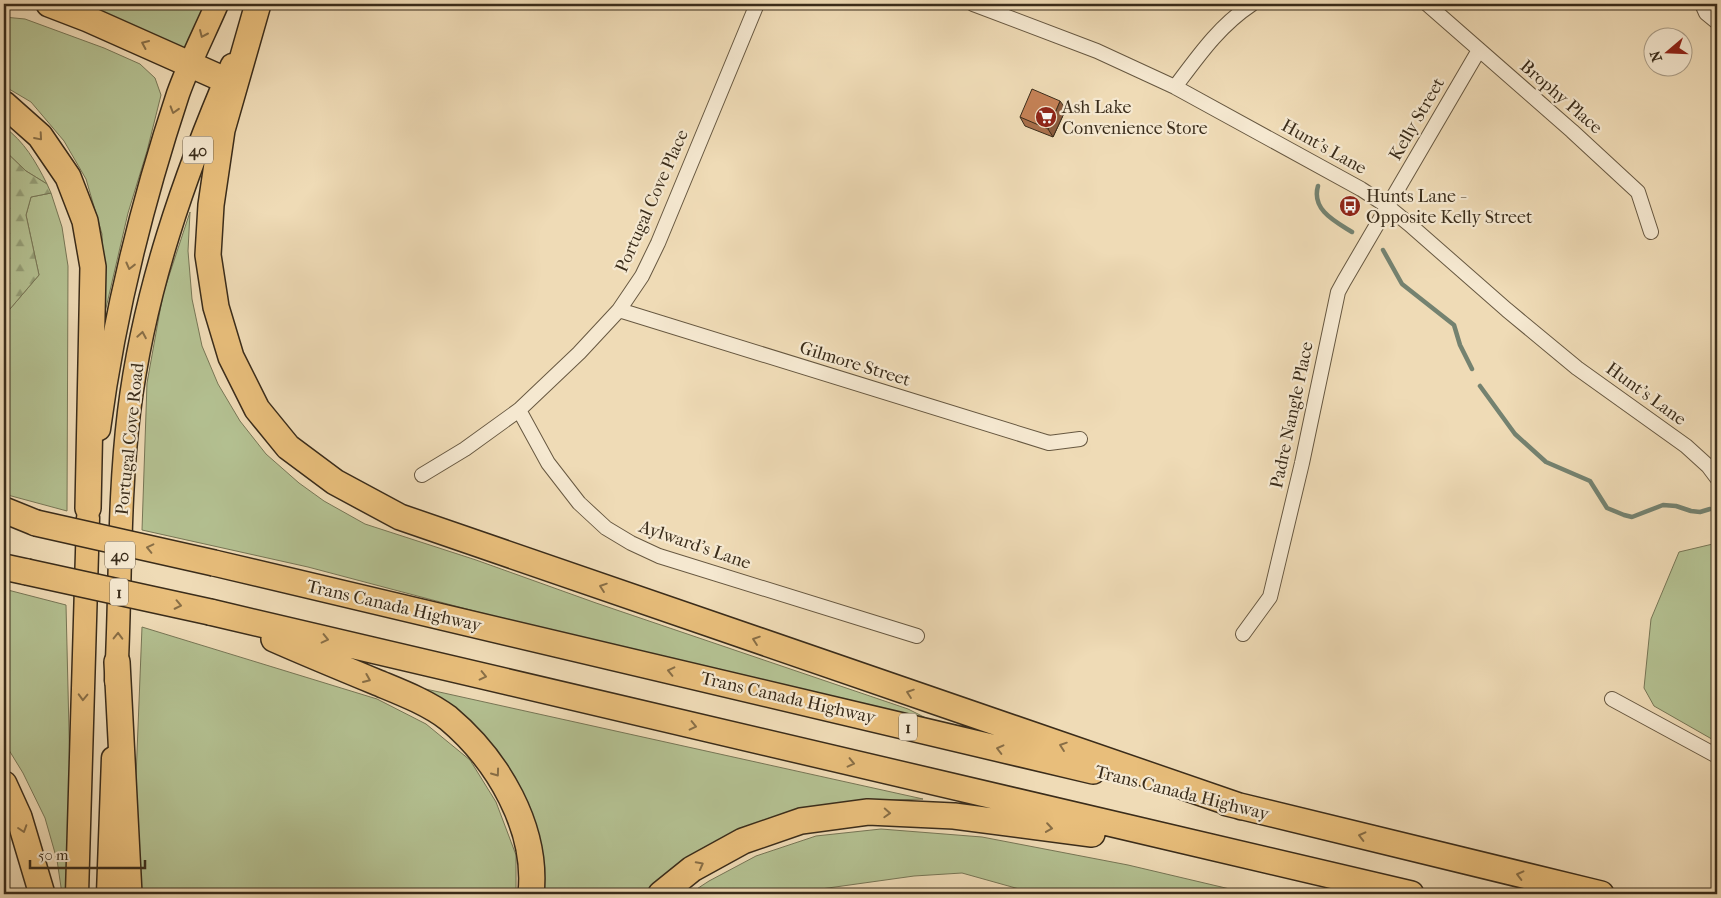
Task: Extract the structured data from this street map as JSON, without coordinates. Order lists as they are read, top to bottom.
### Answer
{
  "streets": {
    "highway": ["1", "Trans Canada Highway"],
    "main road": ["40", "Portugal Cove Road"],
    "street": [
      "Brophy Place",
      "Kelly Street",
      "Hunt's Lane",
      "Portugal Cove Place",
      "Gilmore Street",
      "Padre Nangle Place",
      "Aylward's Lane"
    ]
  },
  "crossings": [
    ["Brophy Place", "Kelly Street"],
    ["Kelly Street", "Hunt's Lane"],
    ["Kelly Street", "Padre Nangle Place"],
    ["Hunt's Lane", "Padre Nangle Place"],
    ["Portugal Cove Place", "Gilmore Street"],
    ["Portugal Cove Place", "Aylward's Lane"]
  ],
  "places": {
    "supermarket": ["Ash Lake Convenience Store"],
    "bus stop": ["Hunts Lane - Opposite Kelly Street"]
  },
  "scale_bar": "50 m",
  "north": "left"
}
